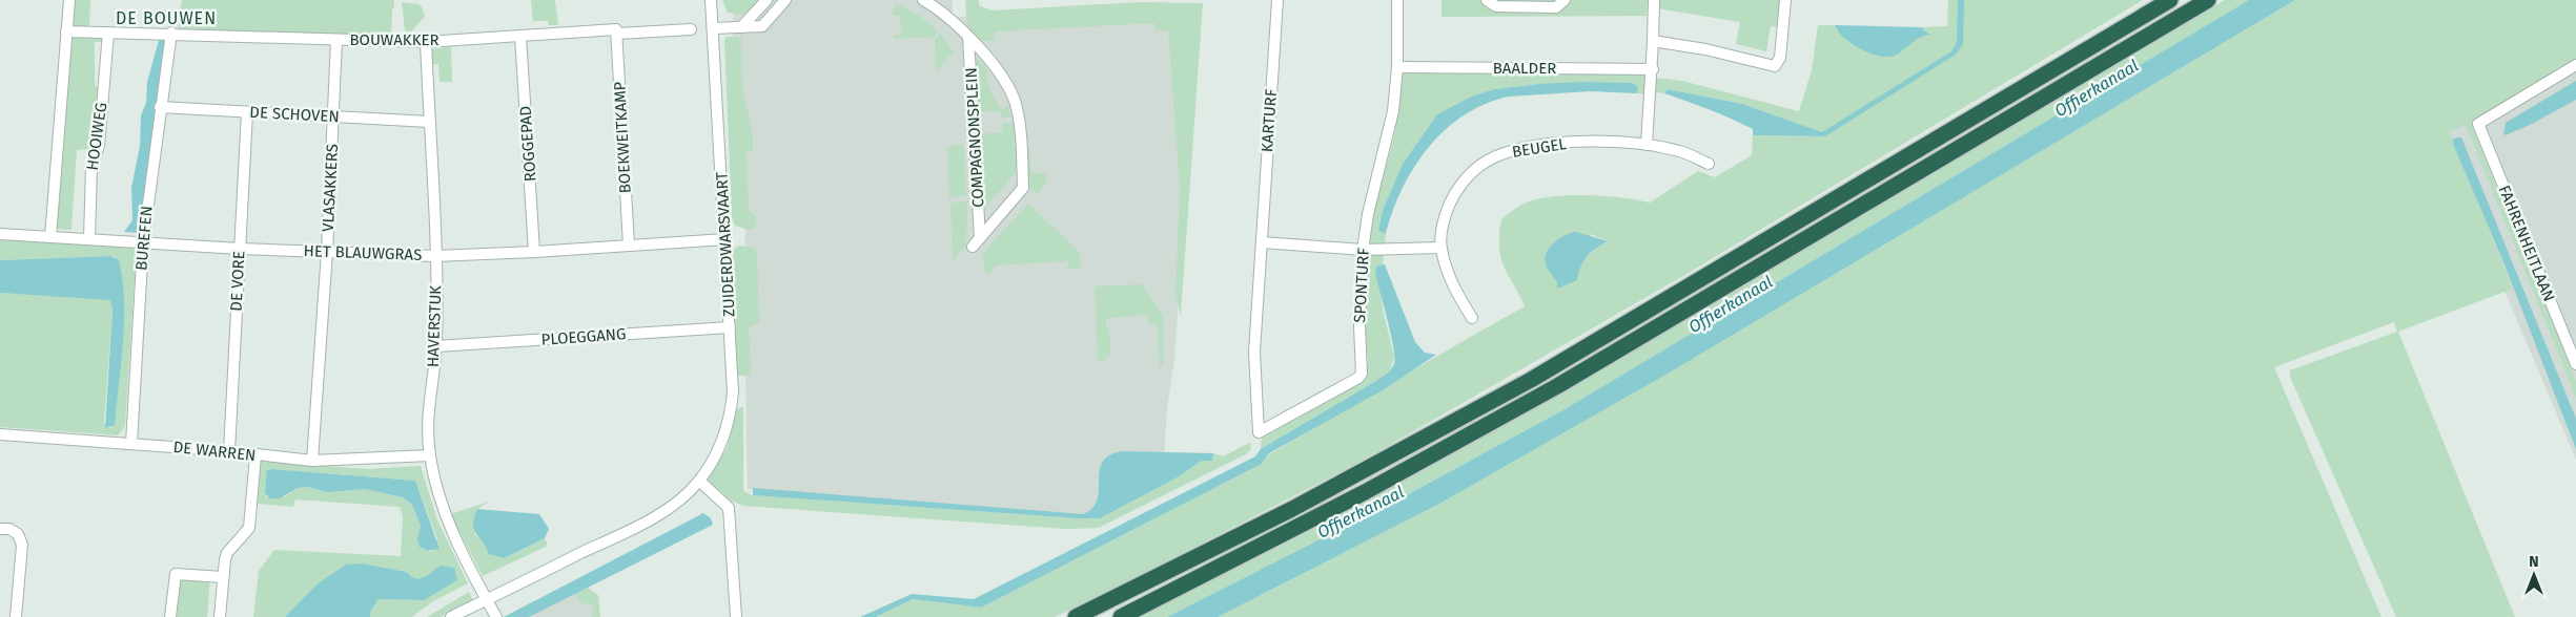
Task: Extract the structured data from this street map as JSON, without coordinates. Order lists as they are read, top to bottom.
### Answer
{
  "streets": {
    "street": [
      "BOUWAKKER",
      "BAALDER",
      "DE SCHOVEN",
      "KARTURF",
      "HOOIWEG",
      "BOEKWEITKAMP",
      "COMPAGNONSPLEIN",
      "ROGGEPAD",
      "BEUGEL",
      "VLASAKKERS",
      "BUREFEN",
      "FAHRENHEITLAAN",
      "ZUIDERDWARSVAART",
      "HET BLAUWGRAS",
      "DE VORE",
      "SPONTURF",
      "HAVERSTUK",
      "PLOEGGANG",
      "DE WARREN"
    ]
  },
  "crossings": [
    ["BOUWAKKER", "BOEKWEITKAMP"],
    ["BOUWAKKER", "ROGGEPAD"],
    ["BOUWAKKER", "VLASAKKERS"],
    ["BOUWAKKER", "BUREFEN"],
    ["BOUWAKKER", "HAVERSTUK"],
    ["BAALDER", "SPONTURF"],
    ["DE SCHOVEN", "VLASAKKERS"],
    ["DE SCHOVEN", "BUREFEN"],
    ["DE SCHOVEN", "DE VORE"],
    ["DE SCHOVEN", "HAVERSTUK"],
    ["KARTURF", "SPONTURF"],
    ["HOOIWEG", "HET BLAUWGRAS"],
    ["BOEKWEITKAMP", "HET BLAUWGRAS"],
    ["ROGGEPAD", "HET BLAUWGRAS"],
    ["VLASAKKERS", "HET BLAUWGRAS"],
    ["VLASAKKERS", "DE WARREN"],
    ["BUREFEN", "HET BLAUWGRAS"],
    ["BUREFEN", "DE WARREN"],
    ["ZUIDERDWARSVAART", "HET BLAUWGRAS"],
    ["ZUIDERDWARSVAART", "HAVERSTUK"],
    ["ZUIDERDWARSVAART", "PLOEGGANG"],
    ["HET BLAUWGRAS", "DE VORE"],
    ["HET BLAUWGRAS", "HAVERSTUK"],
    ["DE VORE", "DE WARREN"],
    ["HAVERSTUK", "PLOEGGANG"],
    ["HAVERSTUK", "DE WARREN"]
  ],
  "districts": ["DE BOUWEN"],
  "water": ["Offierkanaal"],
  "north": "top"
}
